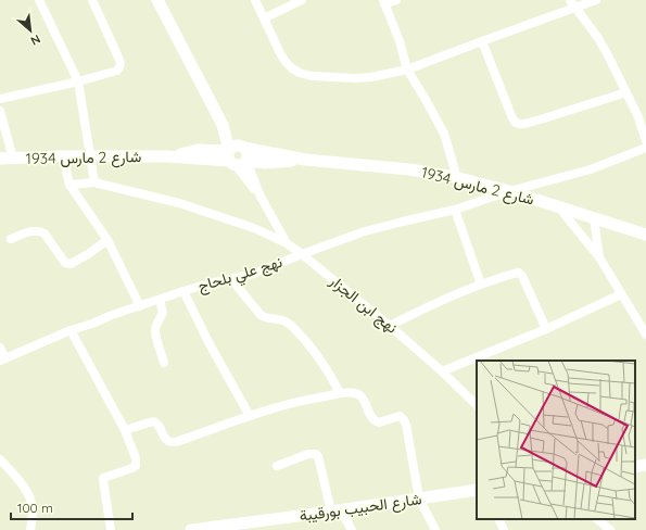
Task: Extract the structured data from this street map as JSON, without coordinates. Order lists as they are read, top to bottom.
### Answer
{
  "streets": {
    "street": [
      "شارع 2 مارس 1934",
      "نهج علي بلحاج",
      "نهج ابن الجزار",
      "شارع الحبيب بورقيبة"
    ]
  },
  "crossings": [
    ["شارع 2 مارس 1934", "نهج علي بلحاج"],
    ["شارع 2 مارس 1934", "نهج ابن الجزار"],
    ["نهج علي بلحاج", "نهج ابن الجزار"]
  ],
  "scale_bar": "100 m",
  "north": "bottom right"
}
